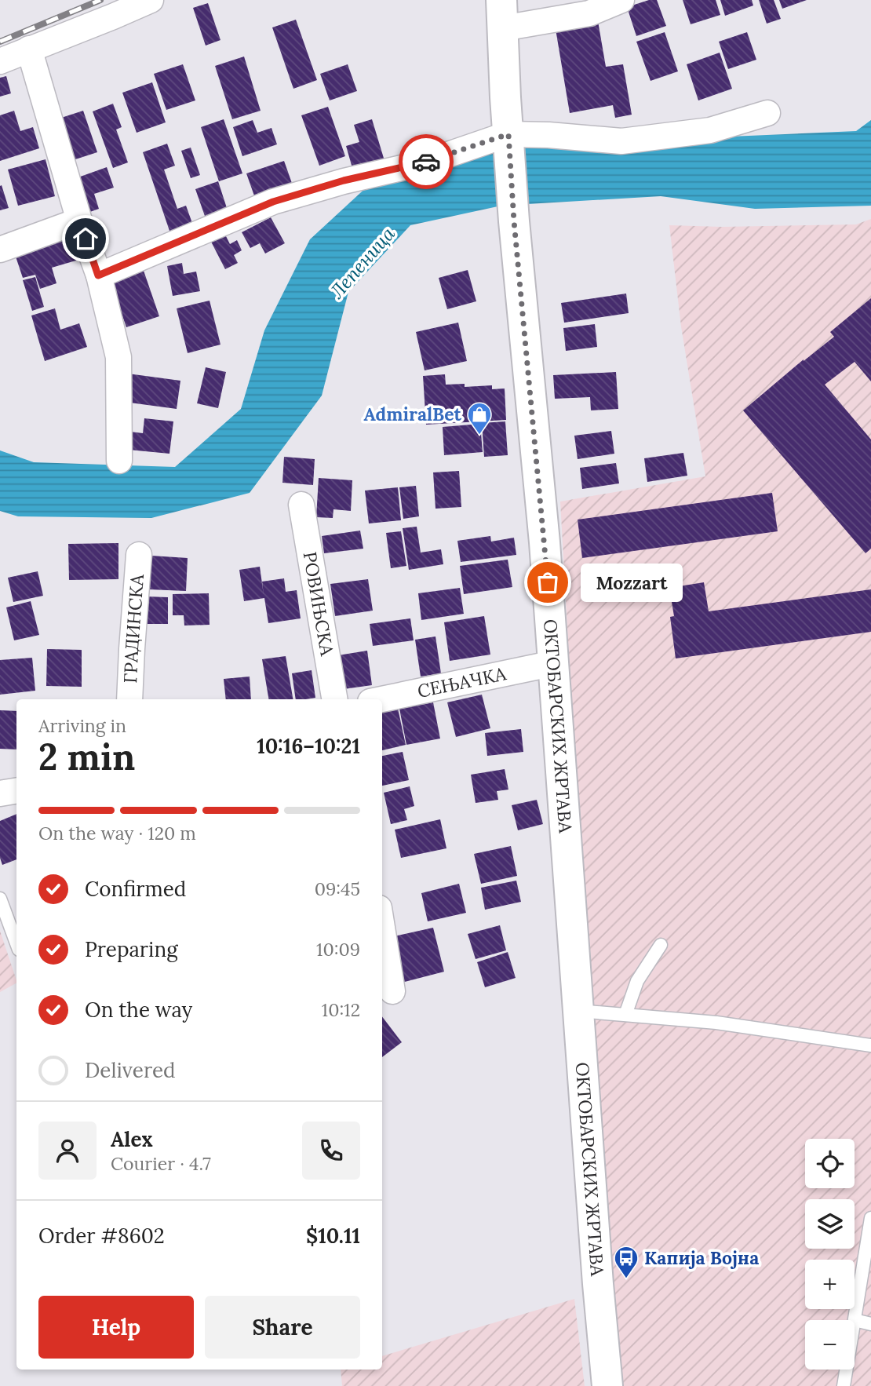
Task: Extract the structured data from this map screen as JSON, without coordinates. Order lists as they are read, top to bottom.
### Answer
{
  "streets": {
    "street": [
      "РОВИЊСКА",
      "ГРАДИНСКА",
      "СЕЊАЧКА",
      "ОКТОБАРСКИХ ЖРТАВА"
    ]
  },
  "crossings": [
    ["СЕЊАЧКА", "ОКТОБАРСКИХ ЖРТАВА"]
  ],
  "water": ["Лепеница"],
  "places": {
    "shop": ["AdmiralBet"],
    "other": ["Mozzart"],
    "bus stop": ["Капија Војна"]
  },
  "page": {
    "bubble": "Mozzart",
    "heading": ["2 min", "Arriving in", "10:16–10:21"],
    "panel": [
      "Alex",
      "Courier · 4.7",
      "Order #8602",
      "$10.11"
    ],
    "bar": "On the way · 120 m",
    "list": [
      ["Confirmed", "09:45"],
      ["Preparing", "10:09"],
      ["On the way", "10:12"],
      "Delivered"
    ],
    "map_buttons": ["+", "−"],
    "buttons": ["Help", "Share"]
  }
}
